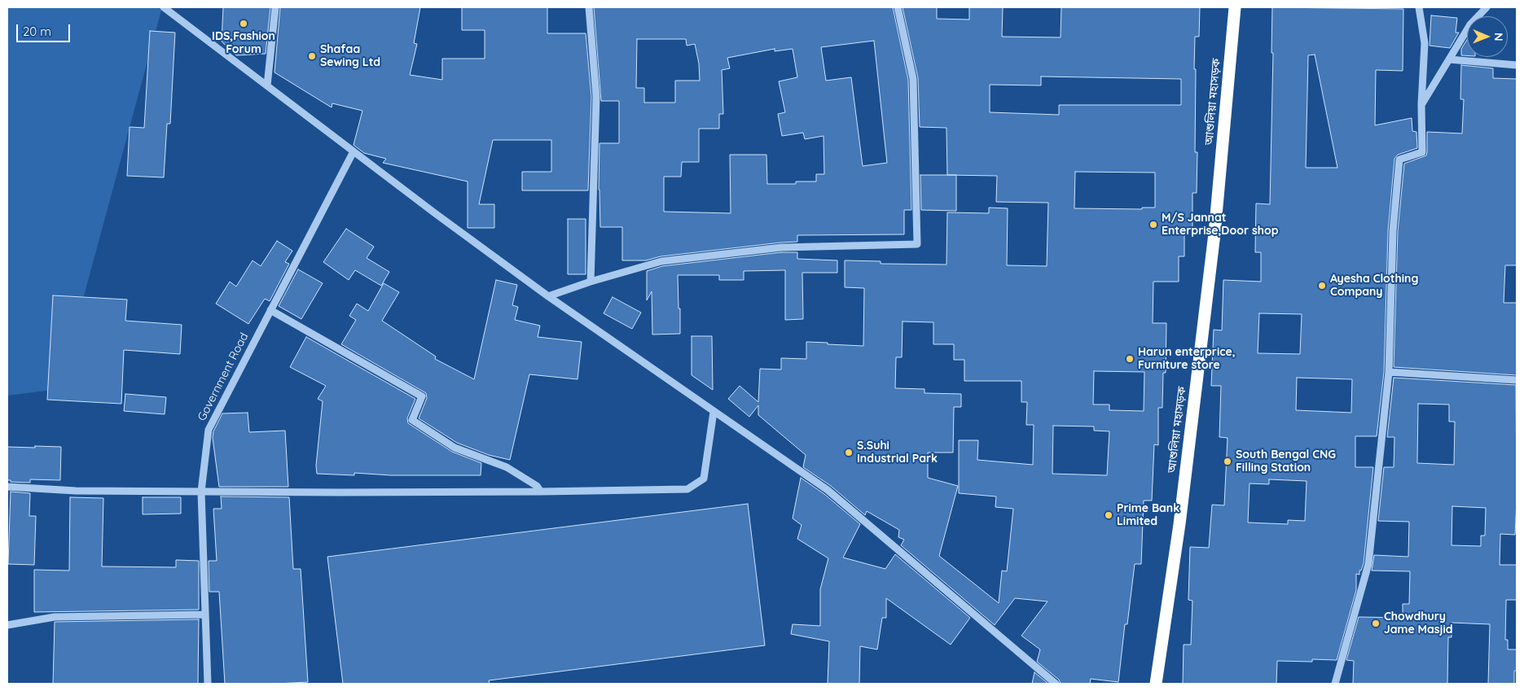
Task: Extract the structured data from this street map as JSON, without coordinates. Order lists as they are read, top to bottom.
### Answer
{
  "streets": {
    "highway": ["আশুলিয়া মহাসড়ক"],
    "street": ["Government Road"]
  },
  "places": [
    "IDS,Fashion Forum",
    "Shafaa Sewing Ltd",
    "M/S Jannat Enterprise,Door shop",
    "Ayesha Clothing Company",
    "Harun enterprice, Furniture store",
    "S.Suhi Industrial Park",
    "South Bengal CNG Filling Station",
    "Prime Bank Limited",
    "Chowdhury Jame Masjid"
  ],
  "scale_bar": "20 m",
  "north": "right"
}
